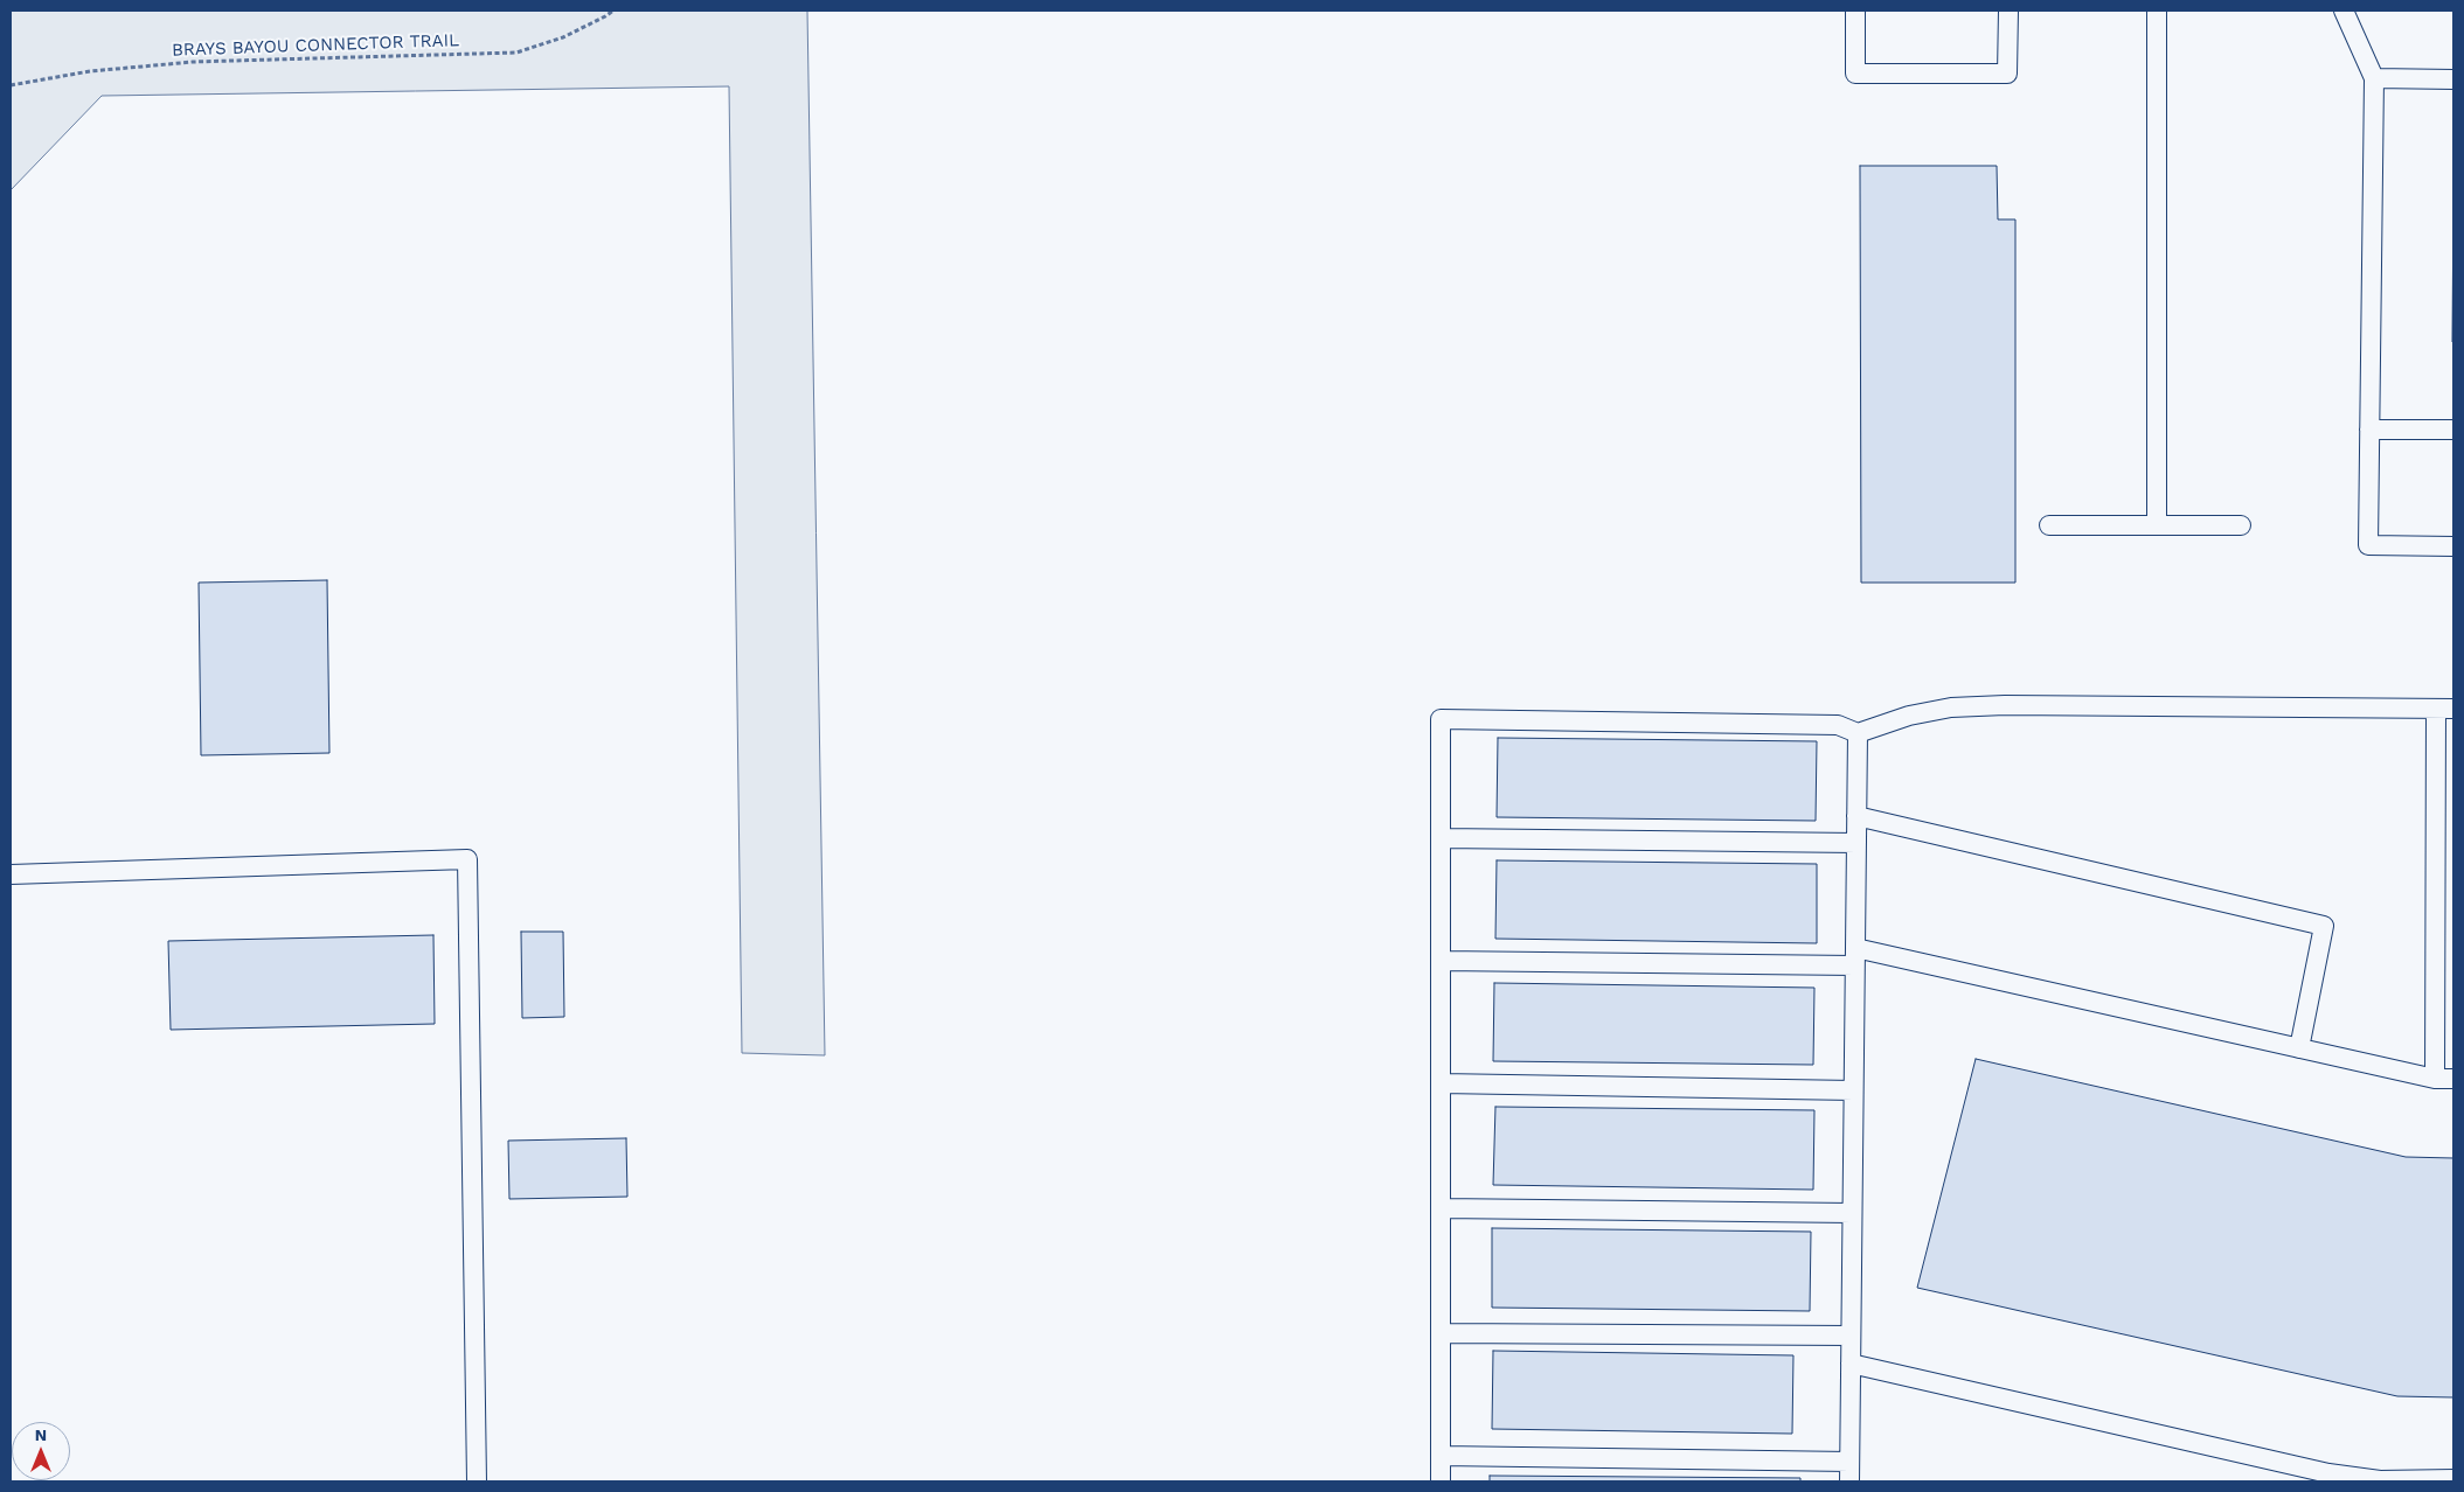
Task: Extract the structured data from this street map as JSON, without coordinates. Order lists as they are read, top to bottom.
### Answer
{
  "streets": {
    "path": ["BRAYS BAYOU CONNECTOR TRAIL"]
  },
  "north": "top"
}
